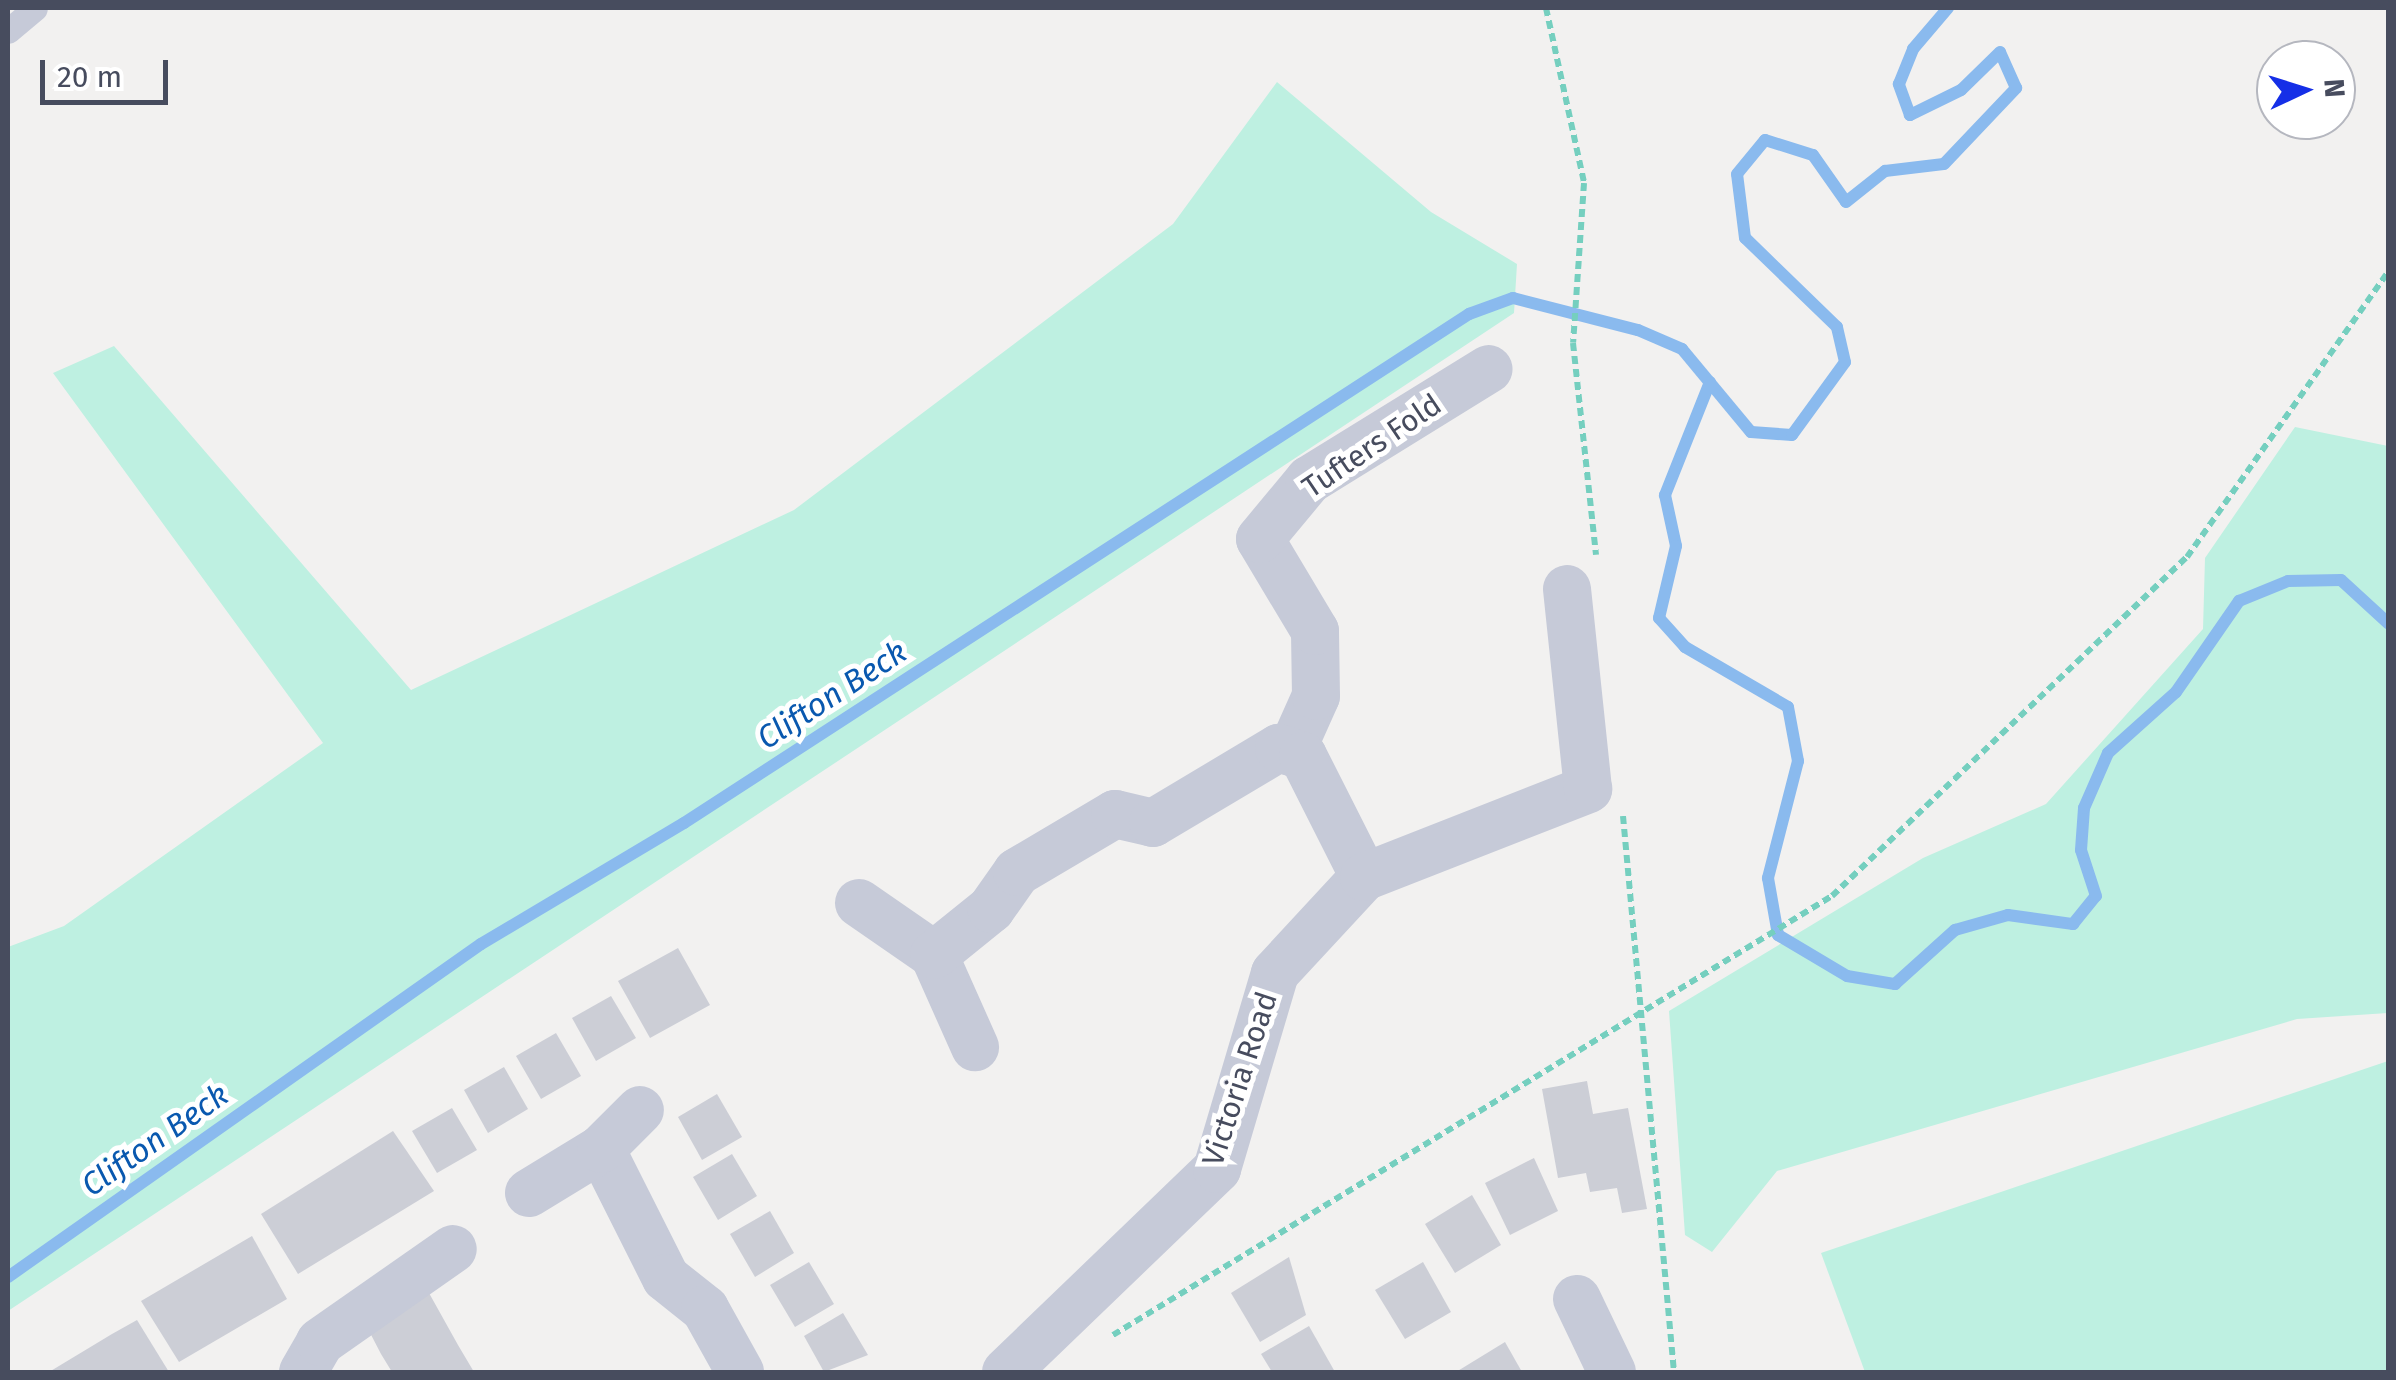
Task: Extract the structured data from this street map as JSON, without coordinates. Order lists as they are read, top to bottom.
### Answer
{
  "streets": {
    "street": ["Tufters Fold", "Victoria Road"]
  },
  "water": ["Clifton Beck"],
  "scale_bar": "20 m",
  "north": "right"
}
